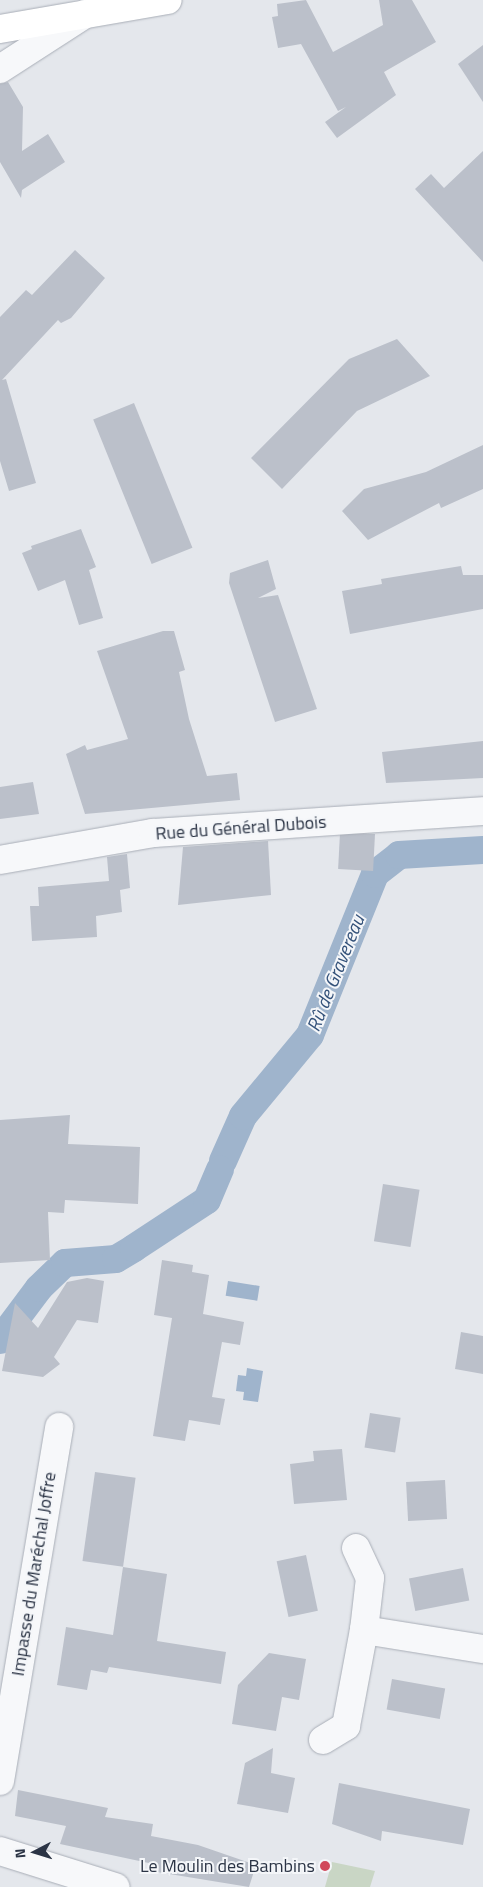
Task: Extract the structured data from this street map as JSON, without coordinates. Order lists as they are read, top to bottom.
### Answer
{
  "streets": {
    "street": ["Rue du Général Dubois", "Impasse du Maréchal Joffre"]
  },
  "water": ["Rû de Gravereau"],
  "places": ["Le Moulin des Bambins"],
  "north": "left"
}
